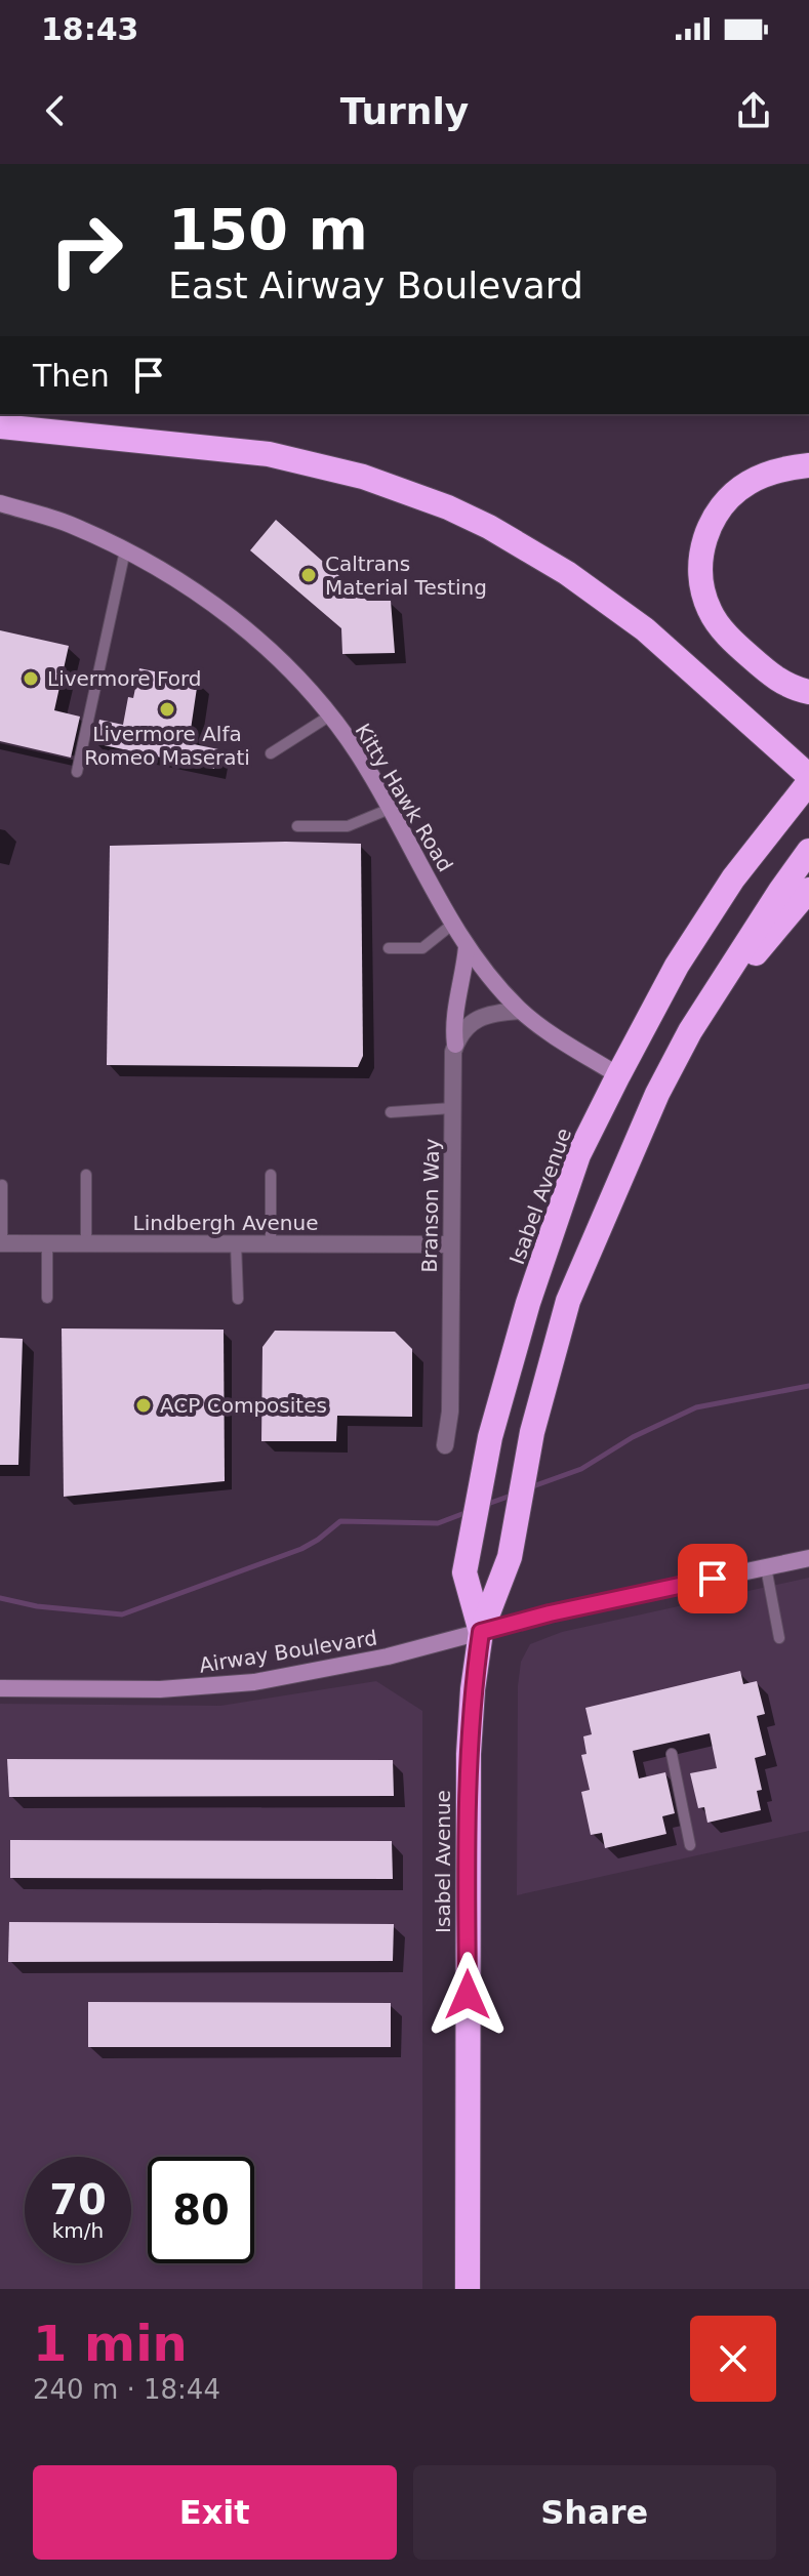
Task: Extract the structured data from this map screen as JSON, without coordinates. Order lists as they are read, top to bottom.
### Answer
{
  "streets": {
    "highway": ["Isabel Avenue"],
    "street": [
      "Kitty Hawk Road",
      "Branson Way",
      "Lindbergh Avenue",
      "Airway Boulevard"
    ]
  },
  "crossings": [
    ["Kitty Hawk Road", "Isabel Avenue"],
    ["Isabel Avenue", "Airway Boulevard"],
    ["Branson Way", "Lindbergh Avenue"]
  ],
  "places": [
    "Caltrans Material Testing",
    "Livermore Ford",
    "Livermore Alfa Romeo Maserati",
    "ACP Composites"
  ],
  "page": {
    "status": "18:43",
    "header": "Turnly",
    "turn": ["150 m", "East Airway Boulevard"],
    "then": "Then",
    "speed": "70 km/h",
    "limit": "80",
    "heading": ["1 min", "240 m · 18:44"],
    "buttons": ["Exit", "Share"]
  }
}
